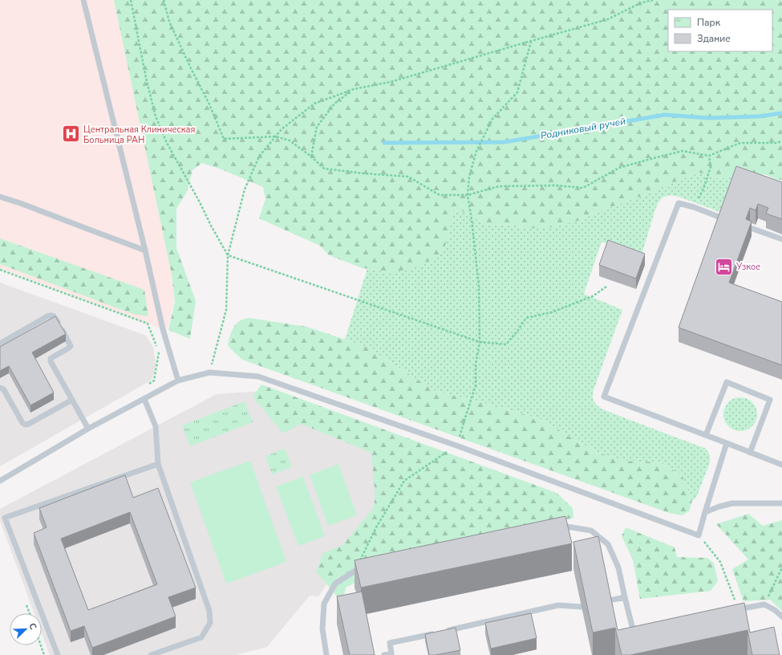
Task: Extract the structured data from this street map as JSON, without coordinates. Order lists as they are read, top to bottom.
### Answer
{
  "water": ["Родниковый ручей"],
  "places": {
    "hospital": ["Центральная Клиническая Больница РАН"],
    "hotel": ["Узкое"]
  },
  "legend": ["Парк", "Здание"],
  "north": "top right"
}
